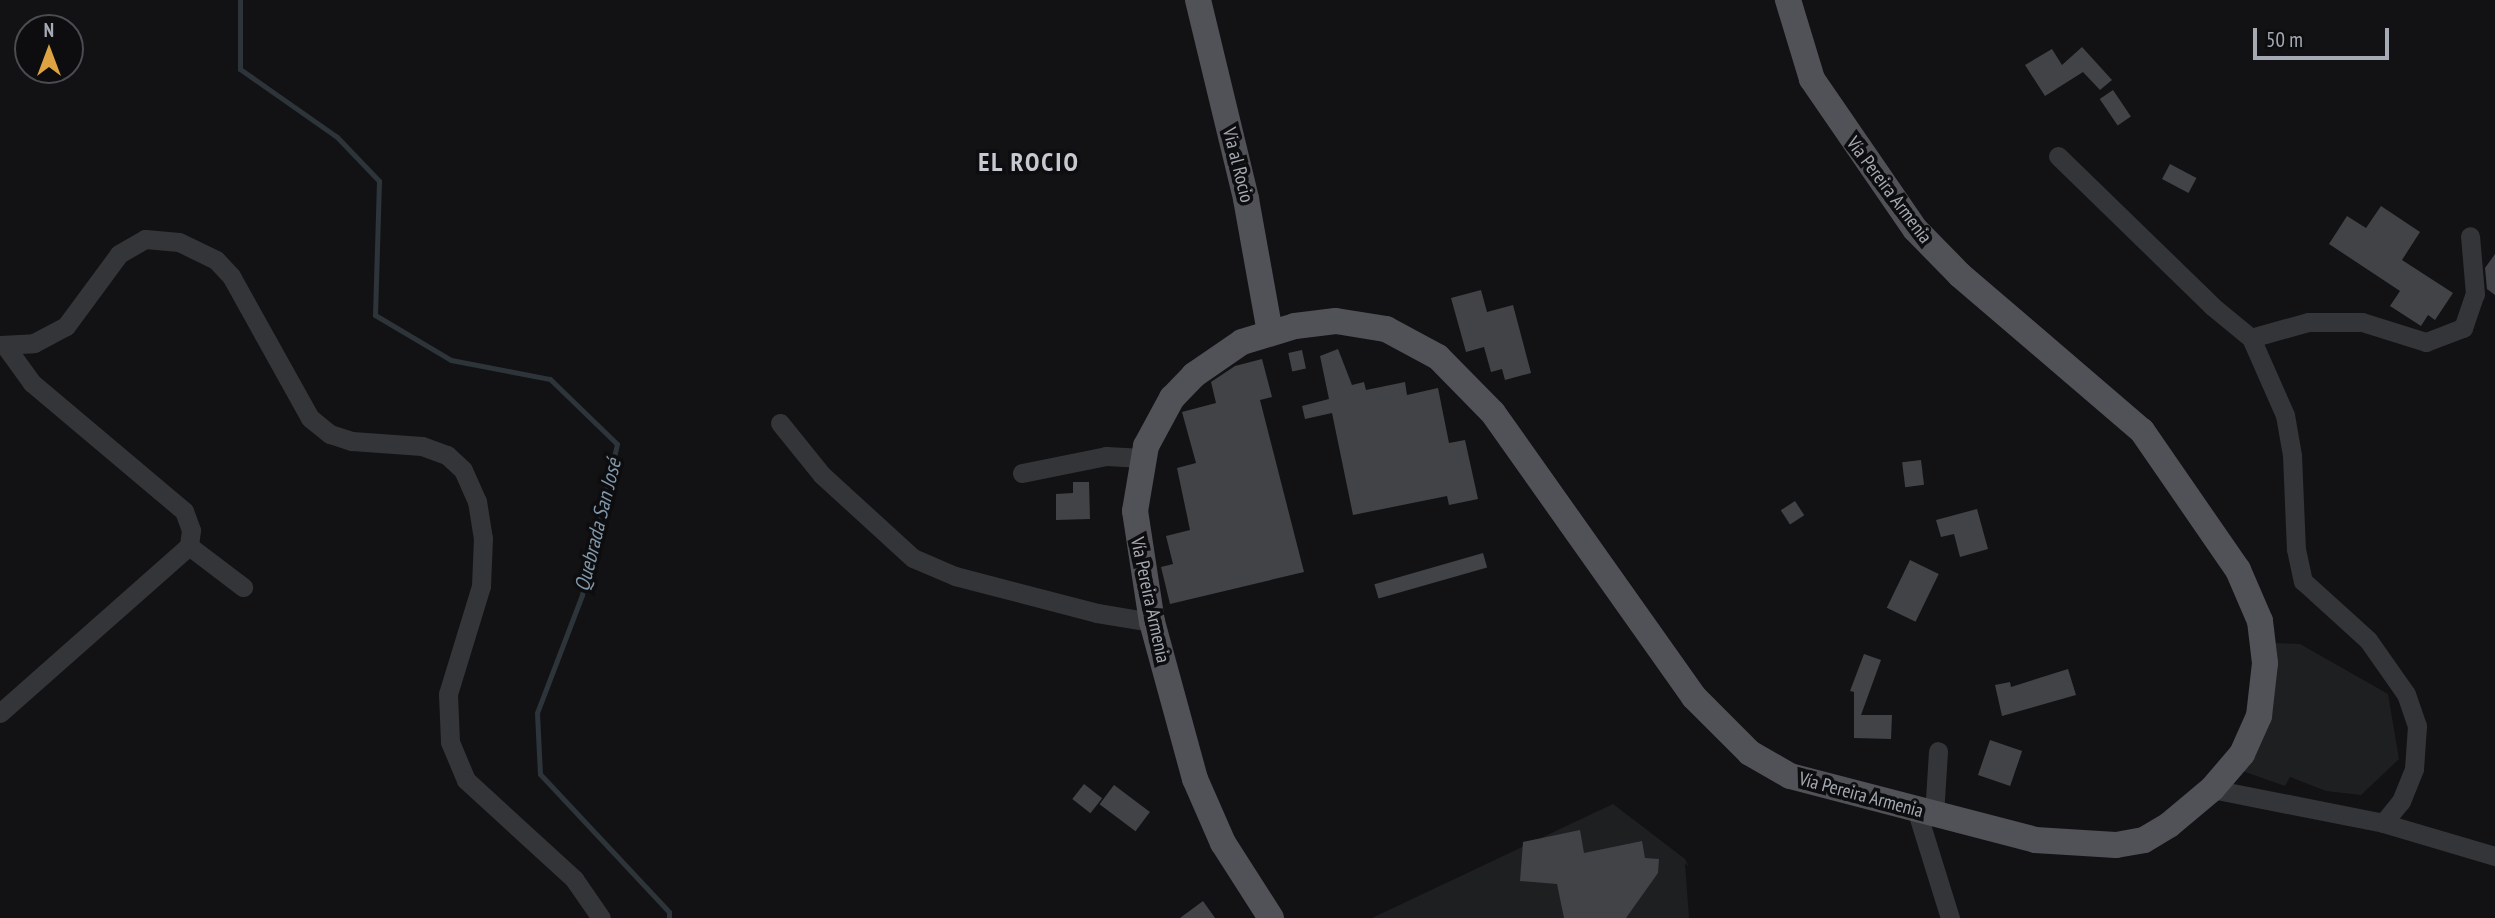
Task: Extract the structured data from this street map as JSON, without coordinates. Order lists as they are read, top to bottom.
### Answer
{
  "streets": {
    "main road": ["Via al Rocio", "Vía Pereira Armenia"]
  },
  "crossings": [
    ["Via al Rocio", "Vía Pereira Armenia"]
  ],
  "districts": ["EL ROCIO"],
  "water": ["Quebrada San José"],
  "scale_bar": "50 m",
  "north": "top"
}
